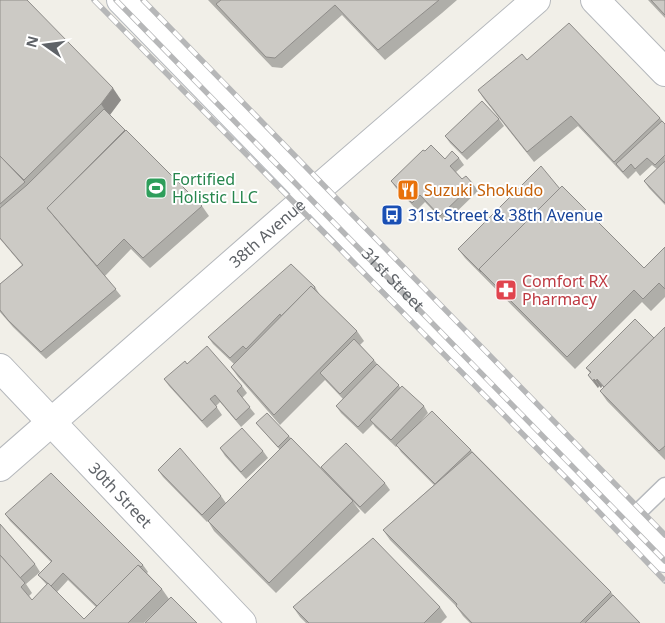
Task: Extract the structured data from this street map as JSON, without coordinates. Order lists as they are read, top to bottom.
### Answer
{
  "streets": {
    "street": ["38th Avenue", "31st Street", "30th Street"]
  },
  "crossings": [
    ["38th Avenue", "31st Street"],
    ["38th Avenue", "30th Street"]
  ],
  "places": {
    "sports": ["Fortified Holistic LLC"],
    "restaurant": ["Suzuki Shokudo"],
    "bus stop": ["31st Street & 38th Avenue"],
    "pharmacy": ["Comfort RX Pharmacy"]
  },
  "north": "left"
}
